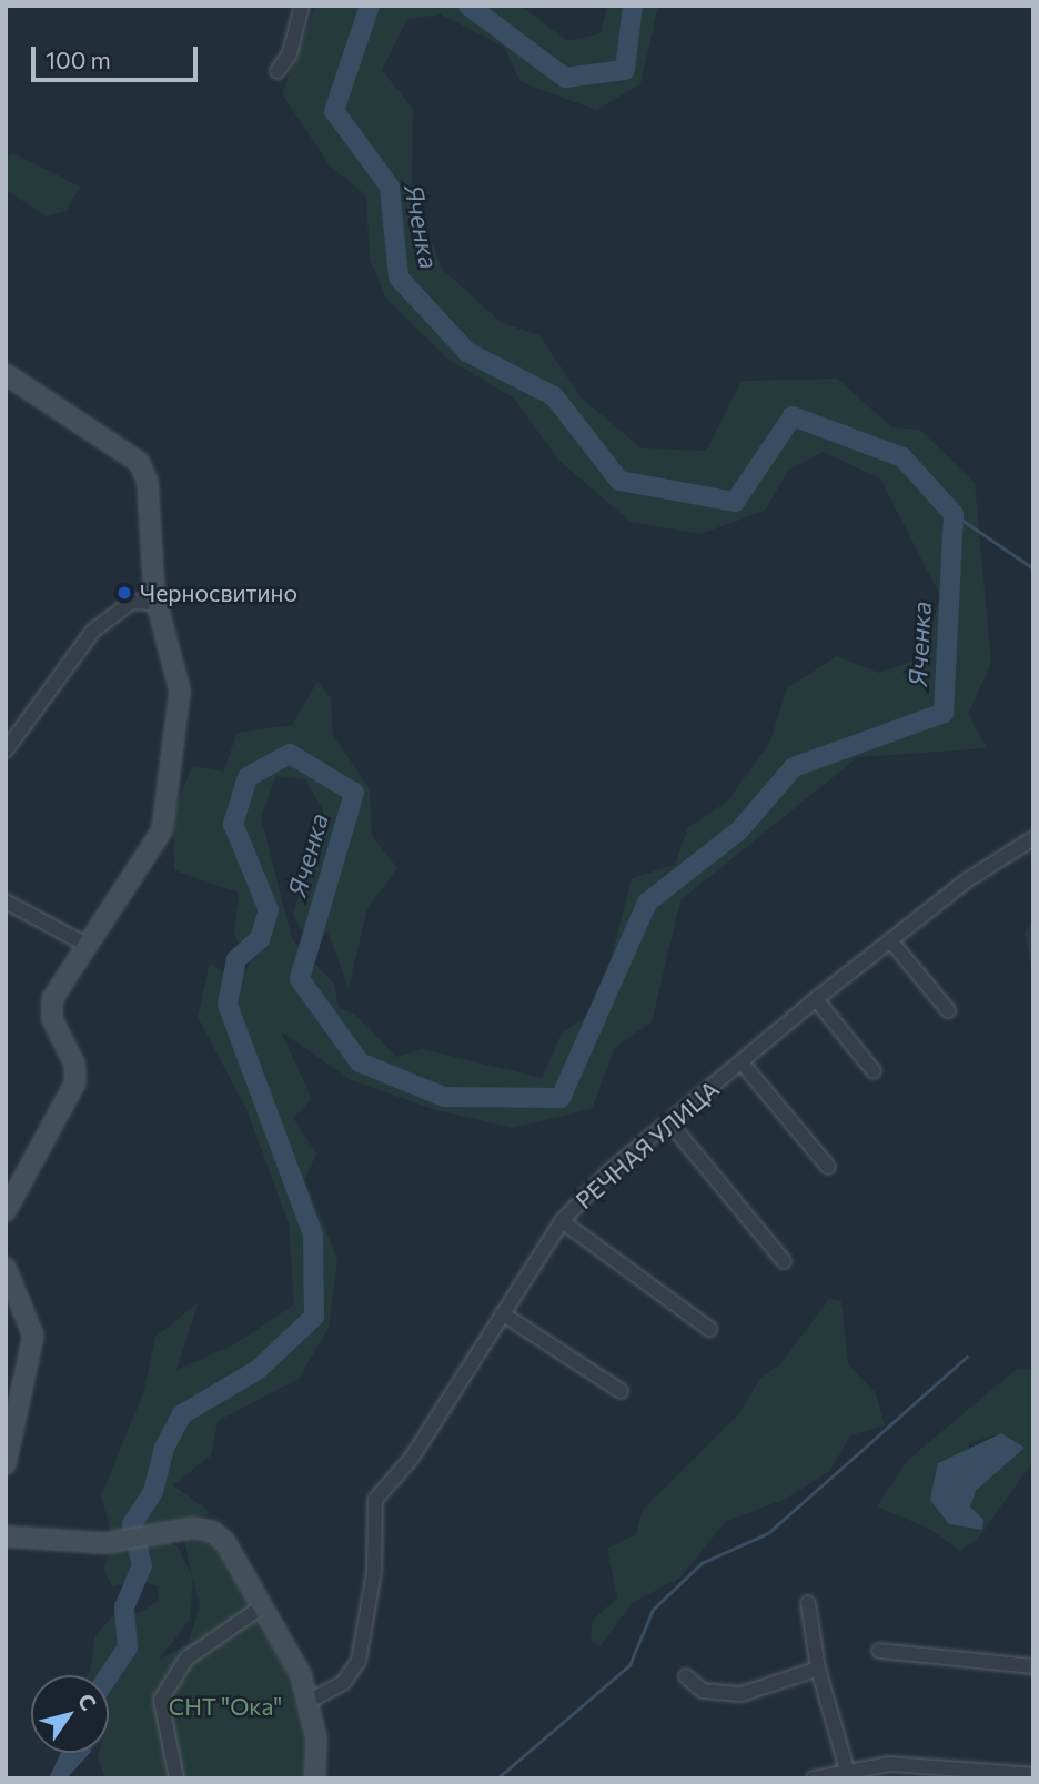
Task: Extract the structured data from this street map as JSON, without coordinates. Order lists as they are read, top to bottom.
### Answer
{
  "streets": {
    "street": ["РЕЧНАЯ УЛИЦА"]
  },
  "water": ["Яченка"],
  "parks": ["СНТ \"Ока\""],
  "places": ["Черносвитино"],
  "scale_bar": "100 m",
  "north": "top right"
}
